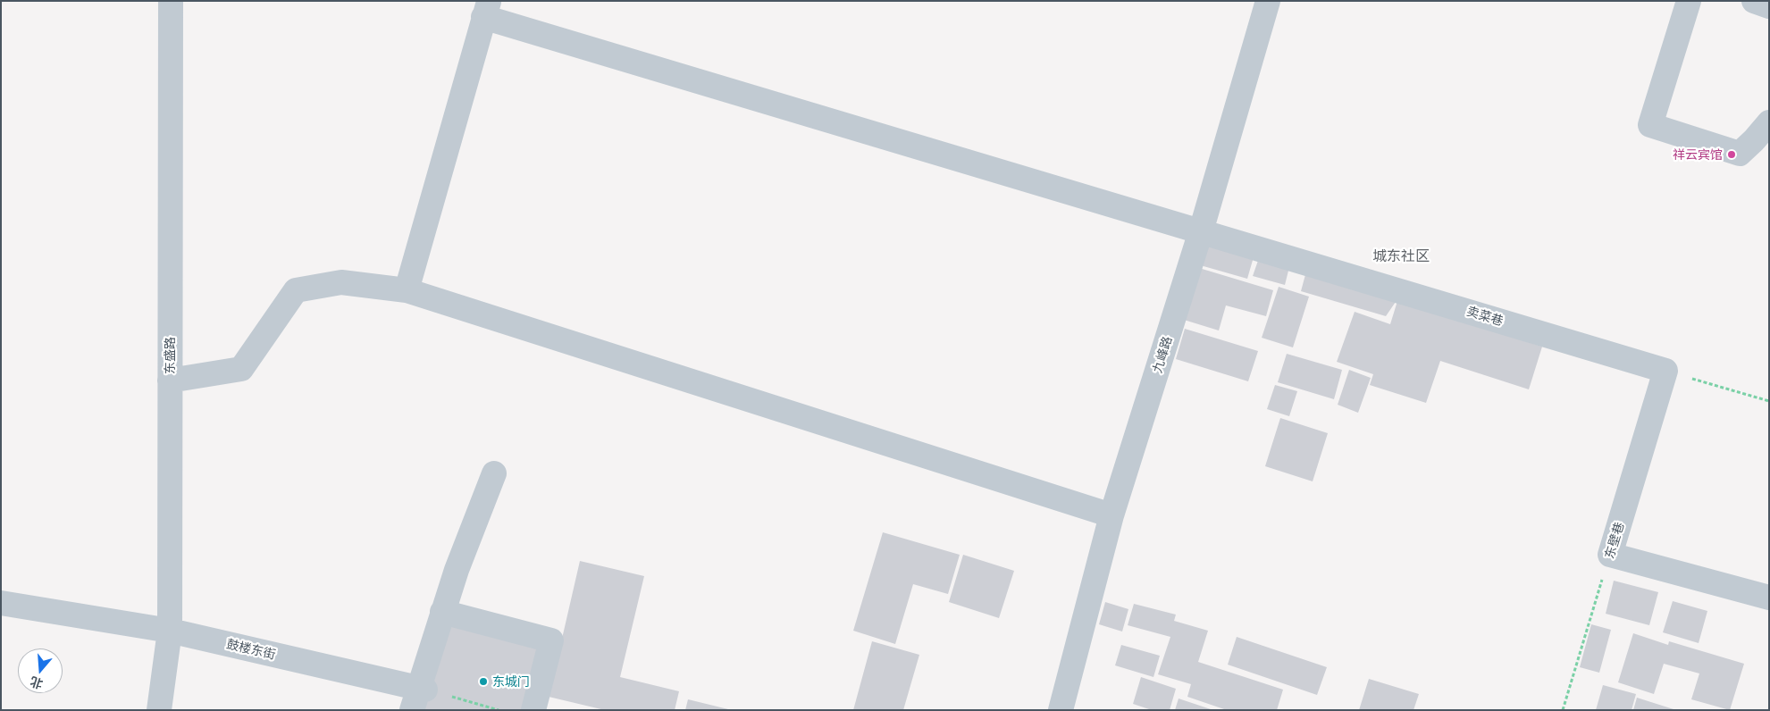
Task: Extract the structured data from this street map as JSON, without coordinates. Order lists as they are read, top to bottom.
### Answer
{
  "streets": {
    "street": [
      "卖菜巷",
      "九峰路",
      "东盛路",
      "东壁巷",
      "鼓楼东街"
    ]
  },
  "crossings": [
    ["卖菜巷", "九峰路"],
    ["卖菜巷", "东壁巷"],
    ["东盛路", "鼓楼东街"]
  ],
  "districts": ["城东社区"],
  "places": ["祥云宾馆", "东城门"],
  "north": "bottom"
}
